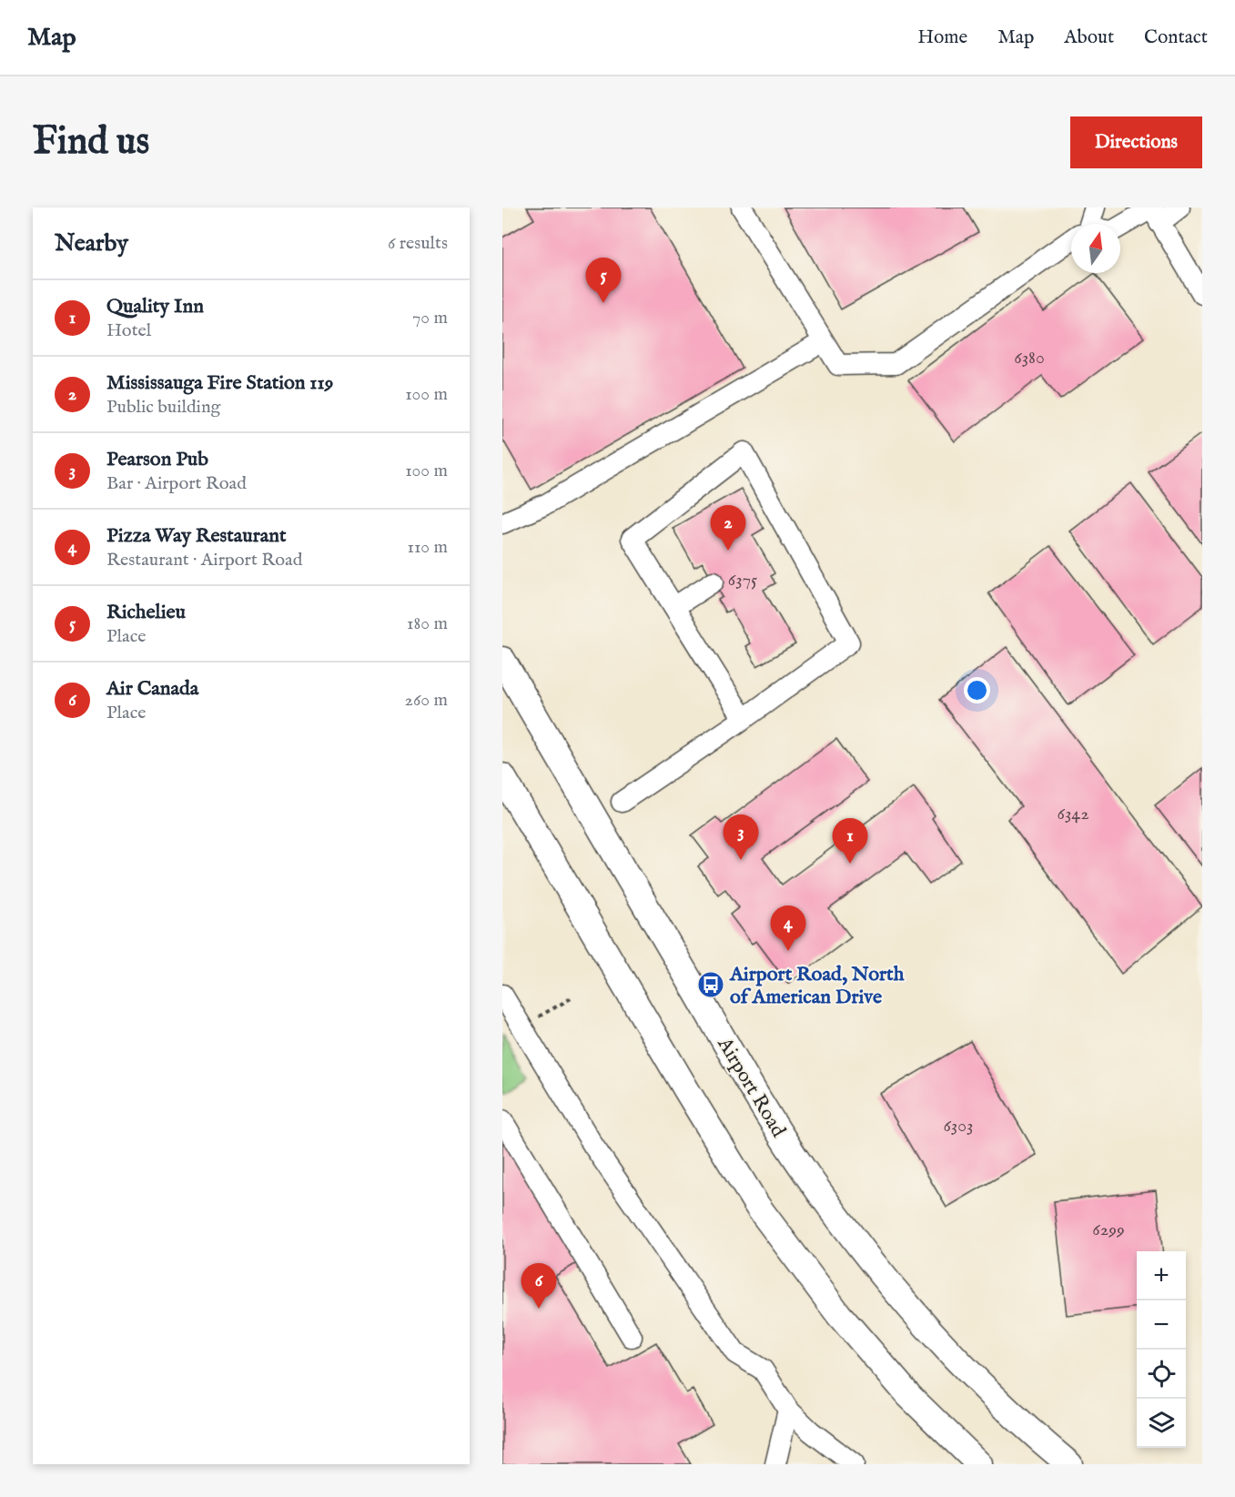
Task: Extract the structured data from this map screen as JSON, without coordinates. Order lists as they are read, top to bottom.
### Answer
{
  "streets": {
    "main road": ["Airport Road"]
  },
  "places": {
    "bus stop": ["Airport Road, North of American Drive"]
  },
  "house_numbers": [
    "6380",
    "6375",
    "6342",
    "6303",
    "6299"
  ],
  "north": "top",
  "page": {
    "header": "Map",
    "nav": [
      "Home",
      "Map",
      "About",
      "Contact"
    ],
    "buttons": "Directions",
    "title": "Find us",
    "heading": ["Nearby", "6 results"],
    "pins": [
      "5",
      "2",
      "3",
      "1",
      "4",
      "6"
    ],
    "list": [
      {
        "mark": "1",
        "name": "Quality Inn",
        "note": "Hotel",
        "value": "70 m"
      },
      {
        "mark": "2",
        "name": "Mississauga Fire Station 119",
        "note": "Public building",
        "value": "100 m"
      },
      {
        "mark": "3",
        "name": "Pearson Pub",
        "note": "Bar · Airport Road",
        "value": "100 m"
      },
      {
        "mark": "4",
        "name": "Pizza Way Restaurant",
        "note": "Restaurant · Airport Road",
        "value": "110 m"
      },
      {
        "mark": "5",
        "name": "Richelieu",
        "note": "Place",
        "value": "180 m"
      },
      {
        "mark": "6",
        "name": "Air Canada",
        "note": "Place",
        "value": "260 m"
      }
    ],
    "map_buttons": ["+", "−"]
  }
}
